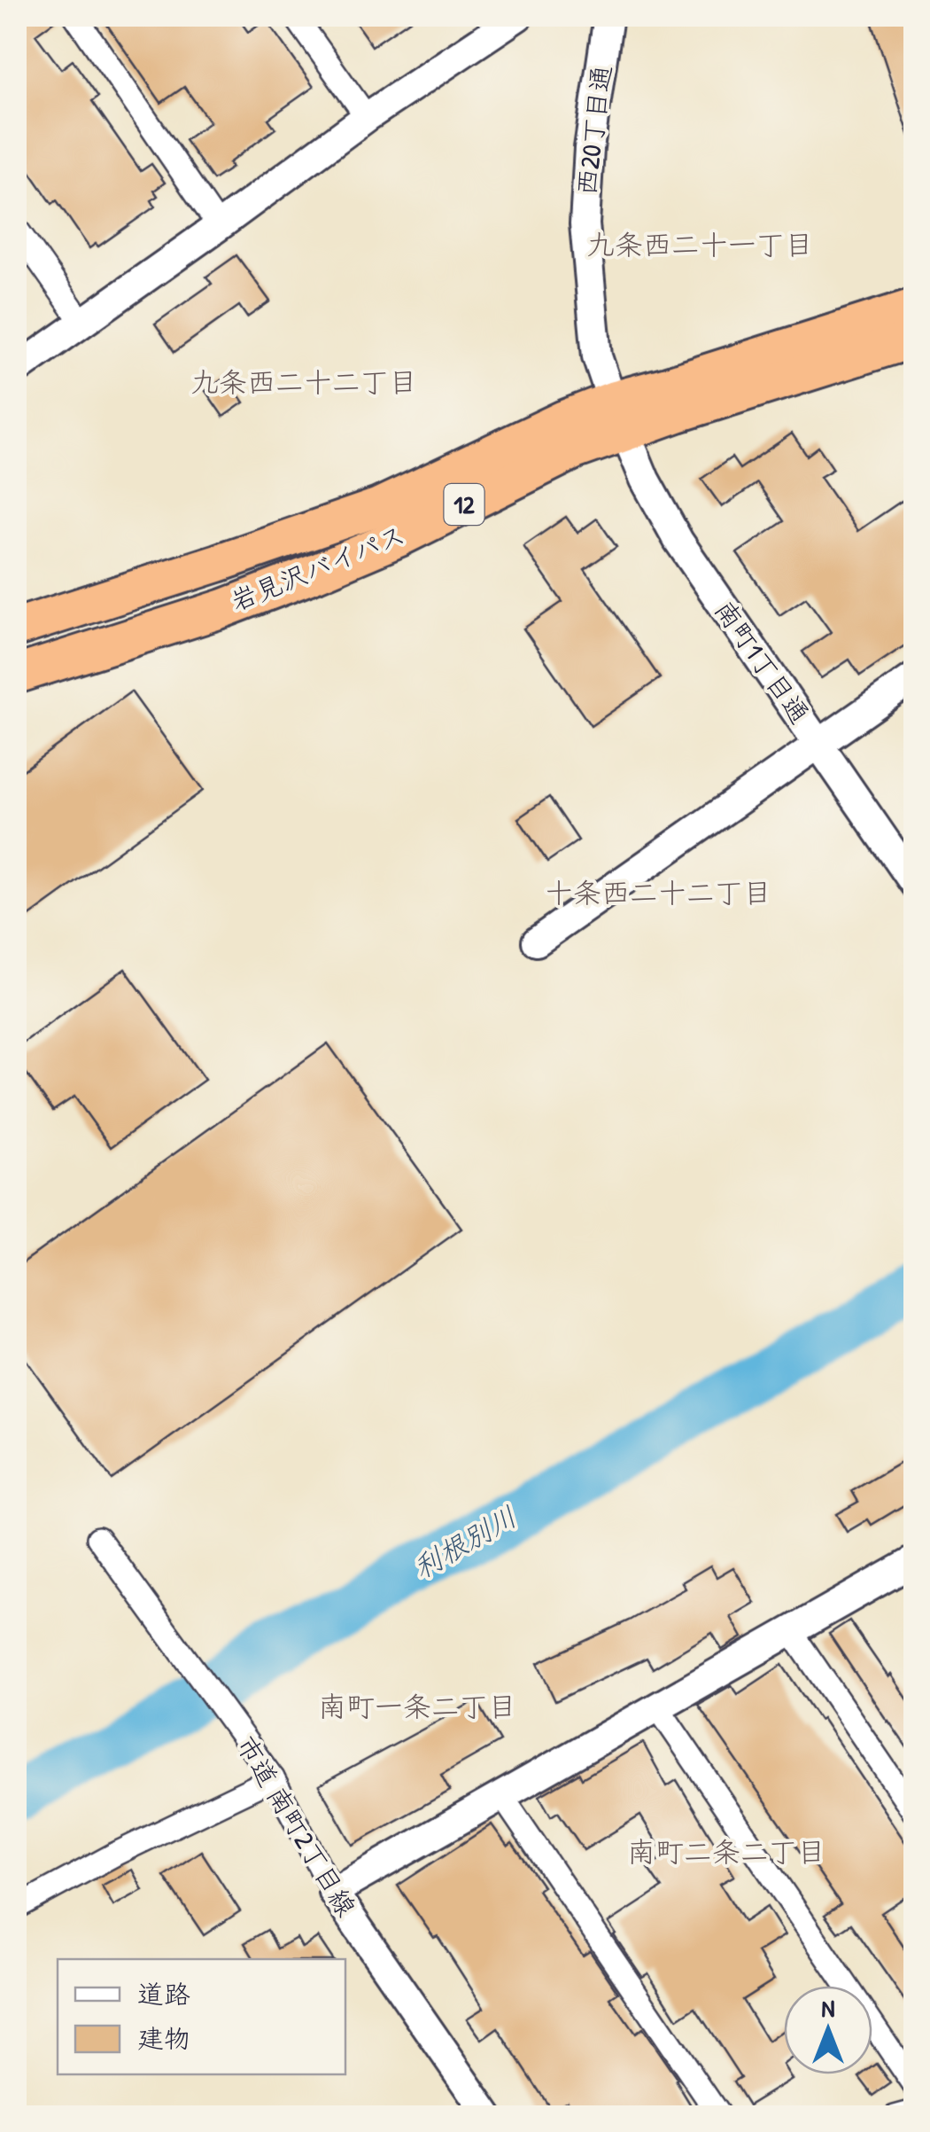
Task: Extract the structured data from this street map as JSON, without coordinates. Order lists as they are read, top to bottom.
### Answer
{
  "streets": {
    "highway": ["12", "岩見沢バイパス"],
    "street": ["西20丁目通", "南町1丁目通", "市道 南町2丁目線"]
  },
  "crossings": [
    ["西20丁目通", "岩見沢バイパス"],
    ["西20丁目通", "南町1丁目通"],
    ["岩見沢バイパス", "南町1丁目通"]
  ],
  "districts": [
    "九条西二十一丁目",
    "九条西二十二丁目",
    "十条西二十二丁目",
    "南町一条二丁目",
    "南町二条二丁目"
  ],
  "water": ["利根別川"],
  "legend": ["道路", "建物"],
  "north": "top"
}
